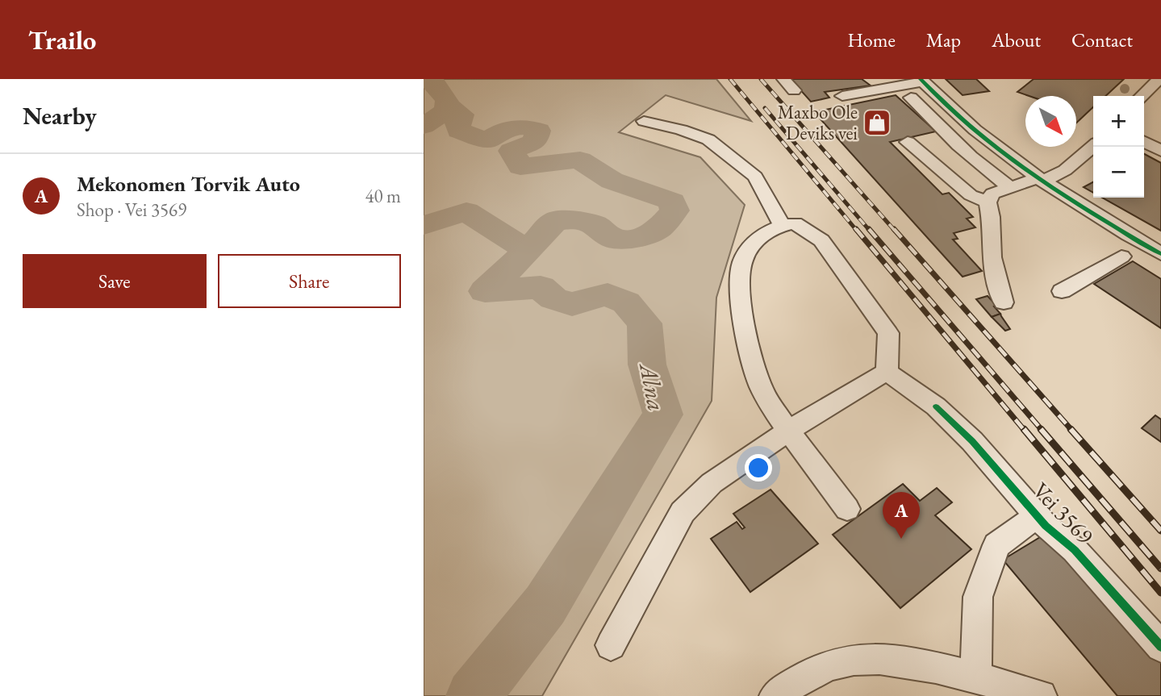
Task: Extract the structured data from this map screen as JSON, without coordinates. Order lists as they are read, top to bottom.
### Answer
{
  "streets": {
    "street": ["Vei 3569"]
  },
  "water": ["Alna"],
  "places": {
    "shop": ["Maxbo Ole Deviks vei"]
  },
  "north": "bottom right",
  "page": {
    "header": "Trailo",
    "nav": [
      "Home",
      "Map",
      "About",
      "Contact"
    ],
    "heading": "Nearby",
    "map_buttons": ["+", "−"],
    "list": [
      {
        "mark": "A",
        "name": "Mekonomen Torvik Auto",
        "note": "Shop · Vei 3569",
        "value": "40 m"
      }
    ],
    "buttons": ["Save", "Share"],
    "pins": "A"
  }
}
